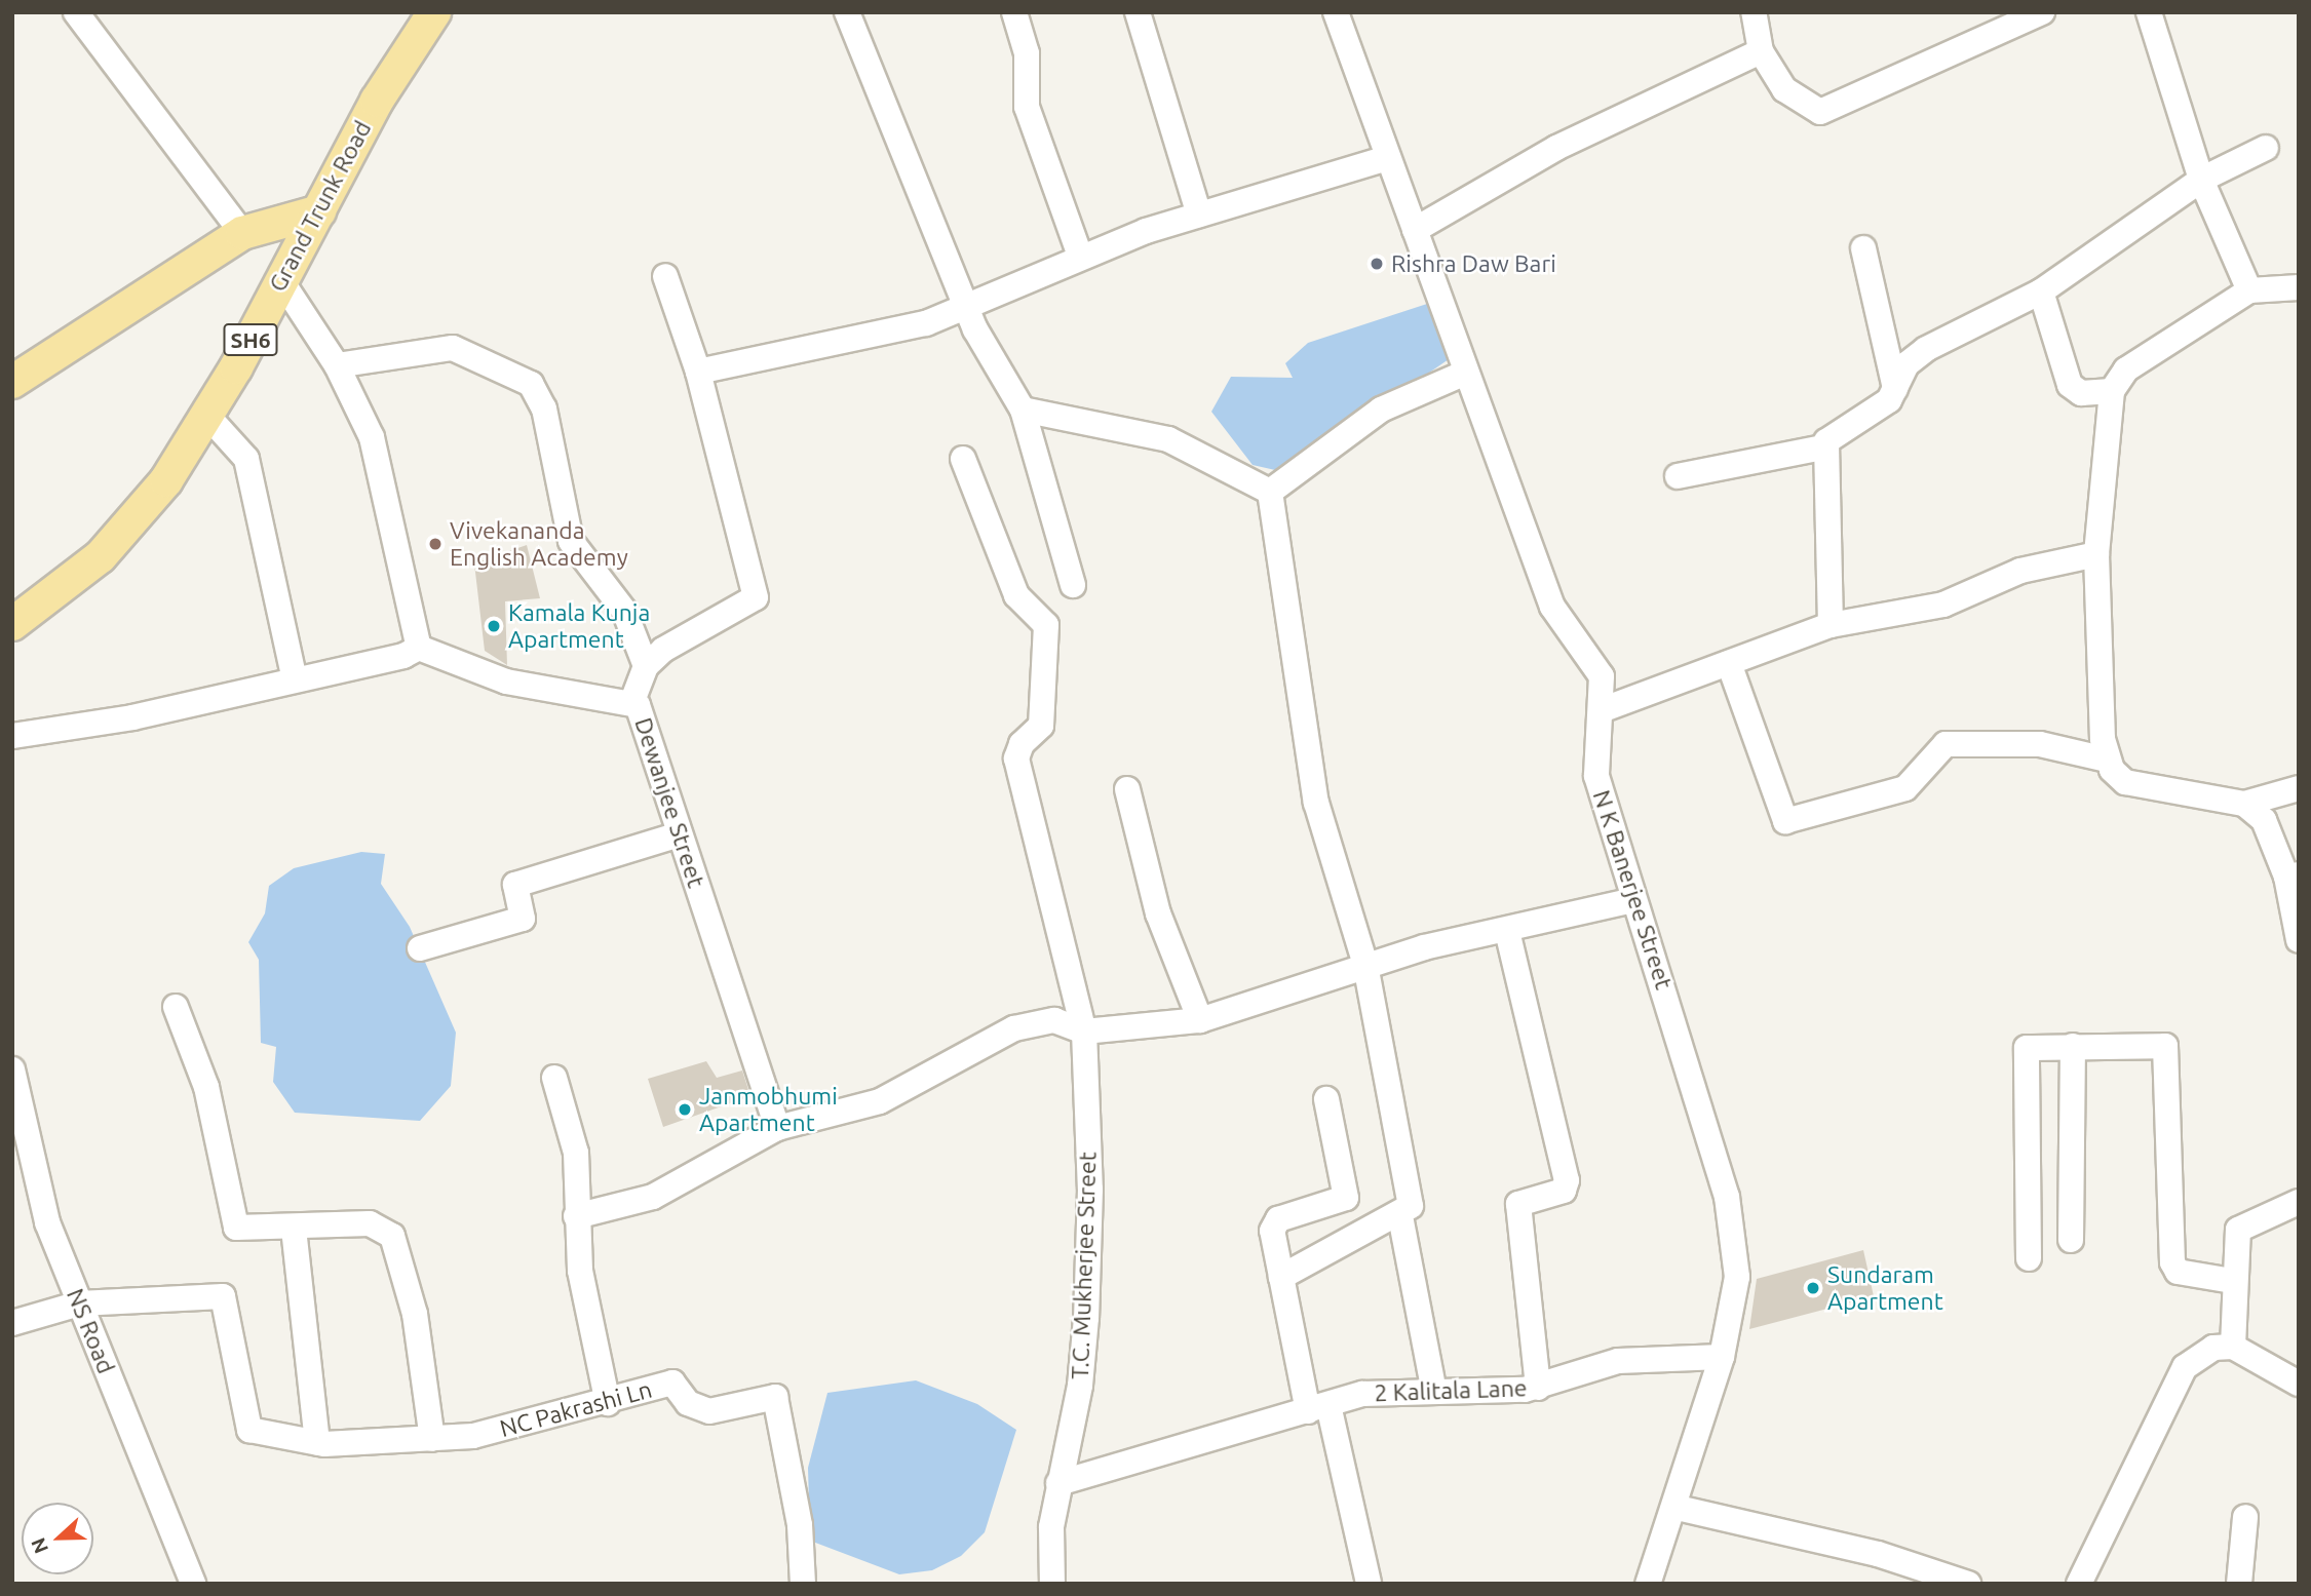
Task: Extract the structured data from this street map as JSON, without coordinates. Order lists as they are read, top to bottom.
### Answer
{
  "streets": {
    "main road": ["Grand Trunk Road", "SH6"],
    "street": [
      "Dewanjee Street",
      "N K Banerjee Street",
      "T.C. Mukherjee Street",
      "NS Road",
      "2 Kalitala Lane",
      "NC Pakrashi Ln"
    ]
  },
  "crossings": [
    ["N K Banerjee Street", "2 Kalitala Lane"],
    ["T.C. Mukherjee Street", "2 Kalitala Lane"],
    ["NS Road", "NC Pakrashi Ln"]
  ],
  "places": [
    "Rishra Daw Bari",
    "Vivekananda English Academy",
    "Kamala Kunja Apartment",
    "Janmobhumi Apartment",
    "Sundaram Apartment"
  ],
  "north": "left"
}
